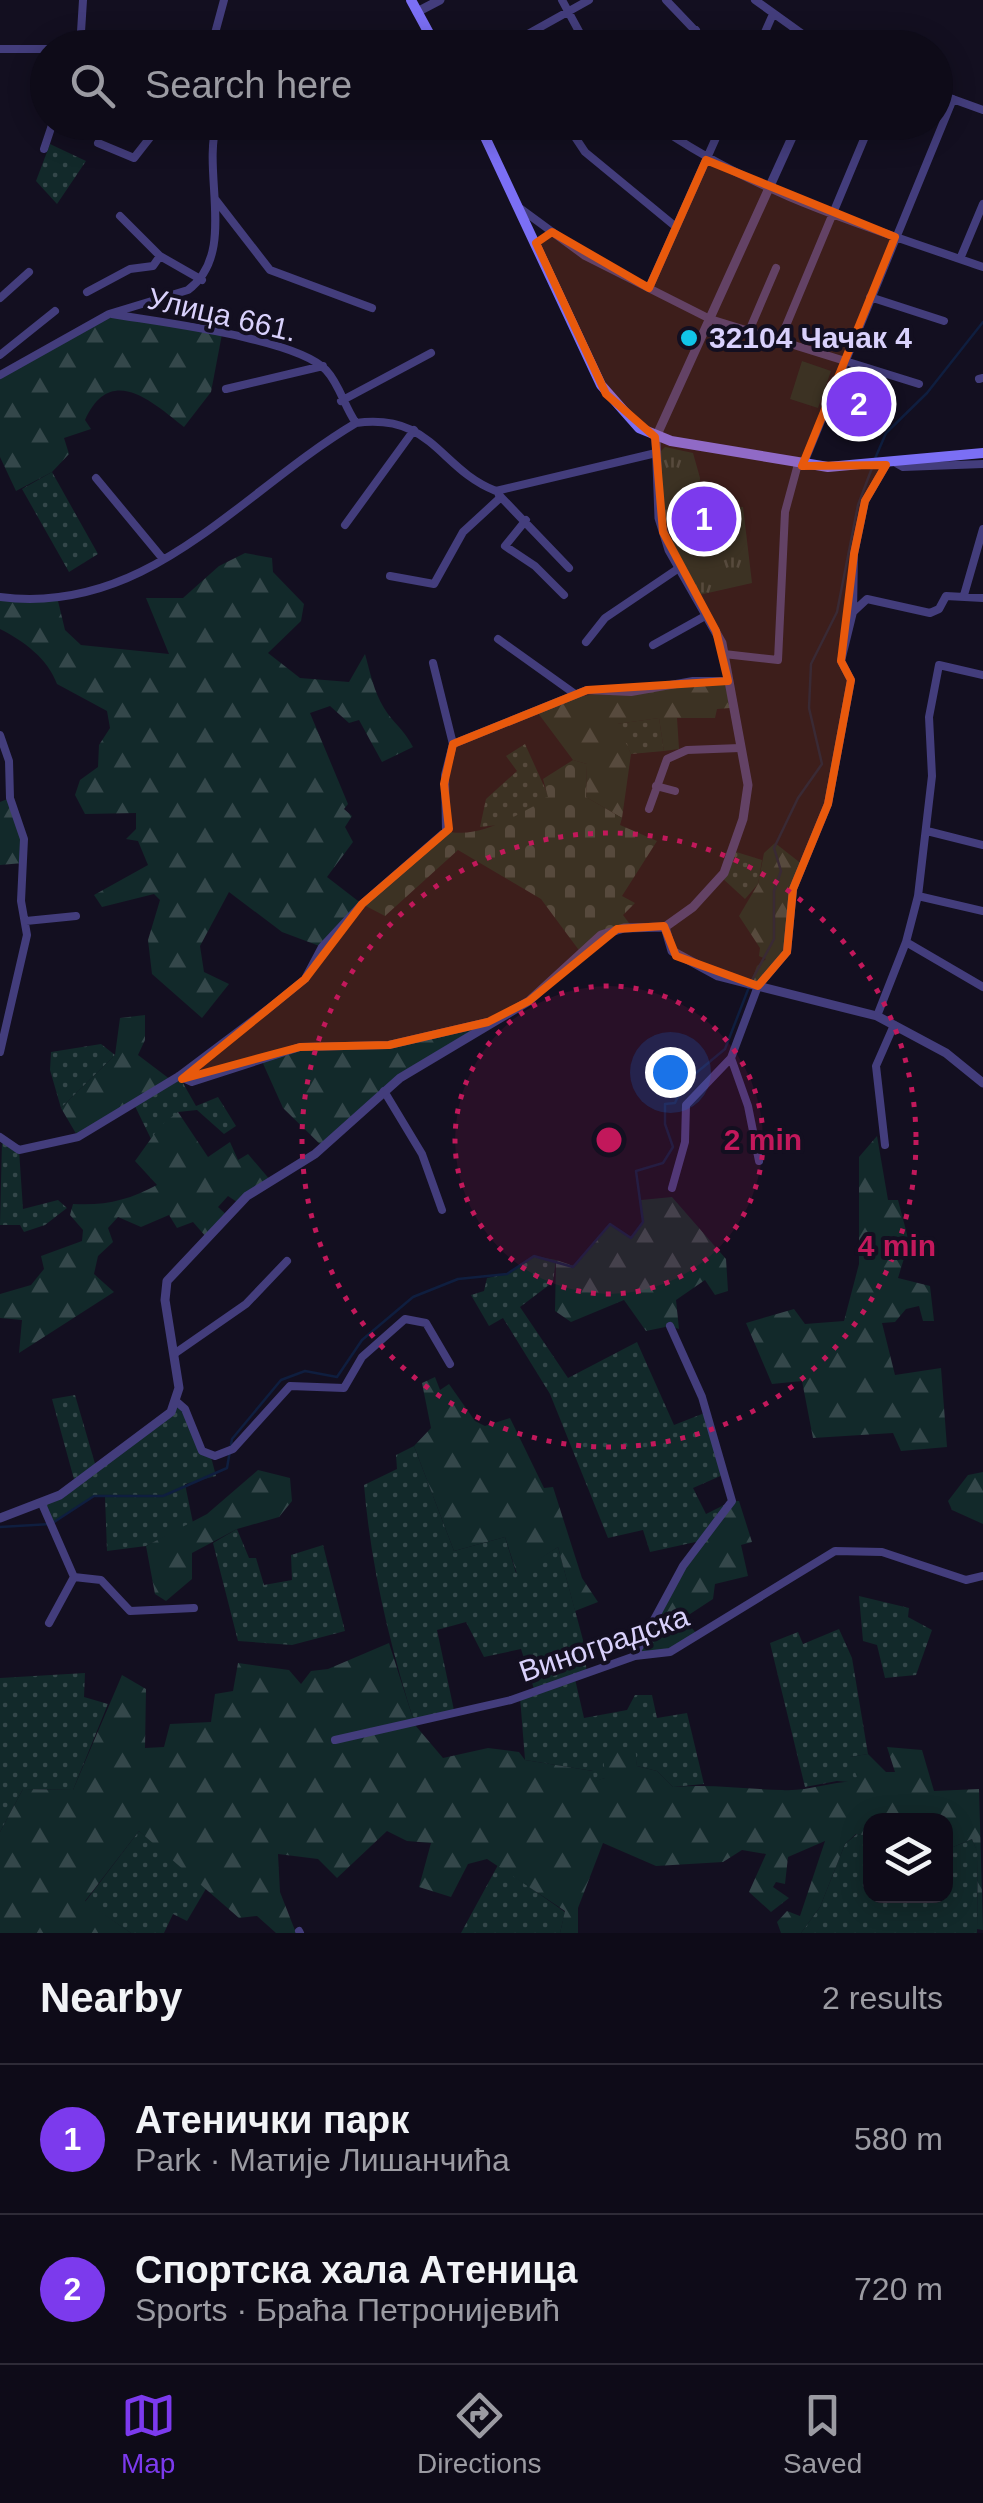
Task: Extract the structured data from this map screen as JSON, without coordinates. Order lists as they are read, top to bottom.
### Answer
{
  "streets": {
    "street": ["Улица 661.", "Виноградска"]
  },
  "places": ["32104 Чачак 4"],
  "page": {
    "search": "Search here",
    "pins": ["2", "1"],
    "heading": ["Nearby", "2 results"],
    "list": [
      {
        "mark": "1",
        "name": "Атенички парк",
        "note": "Park · Матије Лишанчића",
        "value": "580 m"
      },
      {
        "mark": "2",
        "name": "Спортска хала Атеница",
        "note": "Sports · Браћа Петронијевић",
        "value": "720 m"
      }
    ],
    "nav": ["Map", "Directions", "Saved"]
  },
  "rings": ["2 min", "4 min"]
}
